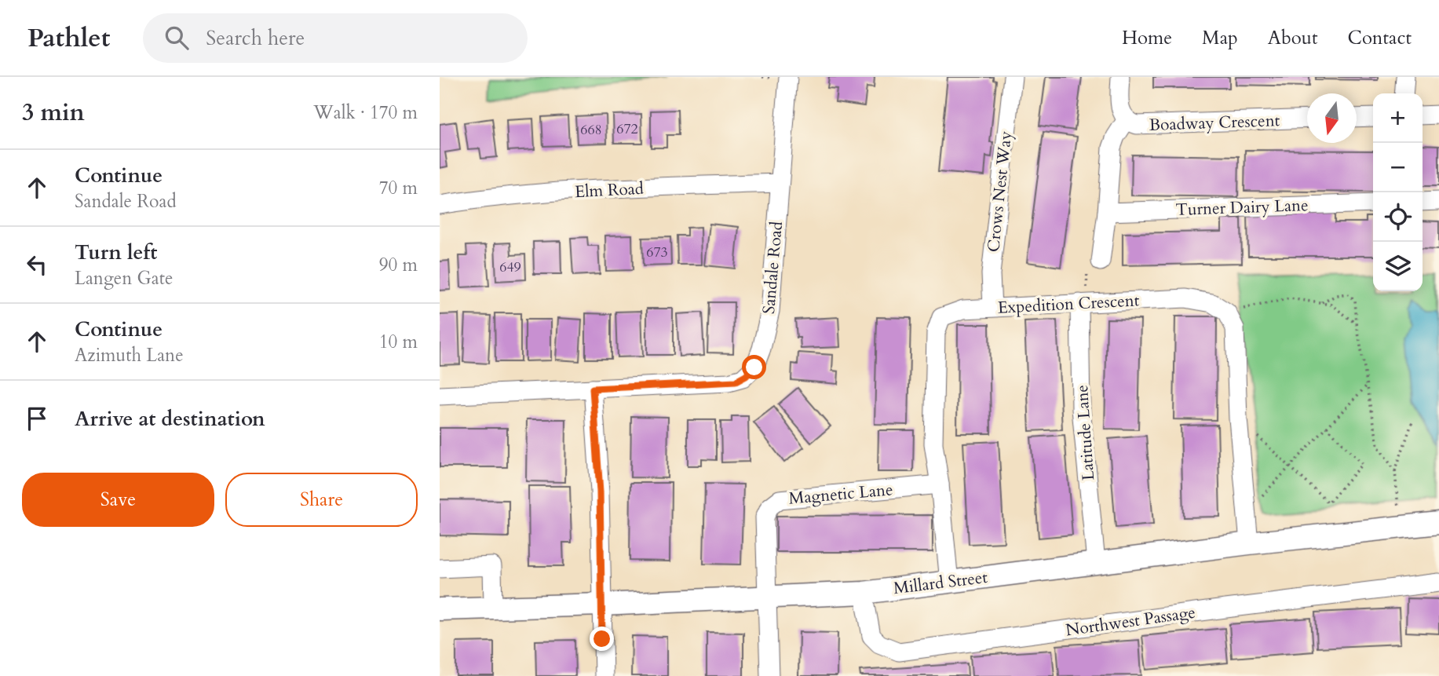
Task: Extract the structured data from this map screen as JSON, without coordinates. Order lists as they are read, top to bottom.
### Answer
{
  "streets": {
    "street": [
      "Boadway Crescent",
      "Elm Road",
      "Crows Nest Way",
      "Turner Dairy Lane",
      "Sandale Road",
      "Expedition Crescent",
      "Latitude Lane",
      "Magnetic Lane",
      "Millard Street",
      "Northwest Passage"
    ]
  },
  "crossings": [
    ["Elm Road", "Sandale Road"],
    ["Crows Nest Way", "Expedition Crescent"],
    ["Expedition Crescent", "Latitude Lane"],
    ["Expedition Crescent", "Magnetic Lane"],
    ["Expedition Crescent", "Millard Street"],
    ["Latitude Lane", "Millard Street"],
    ["Magnetic Lane", "Millard Street"],
    ["Millard Street", "Northwest Passage"]
  ],
  "house_numbers": [
    "672",
    "668",
    "673",
    "649"
  ],
  "north": "bottom",
  "page": {
    "header": "Pathlet",
    "search": "Search here",
    "nav": [
      "Home",
      "Map",
      "About",
      "Contact"
    ],
    "heading": ["3 min", "Walk · 170 m"],
    "map_buttons": ["+", "−"],
    "list": [
      ["Continue", "Sandale Road", "70 m"],
      ["Turn left", "Langen Gate", "90 m"],
      ["Continue", "Azimuth Lane", "10 m"],
      "Arrive at destination"
    ],
    "buttons": ["Save", "Share"]
  }
}
